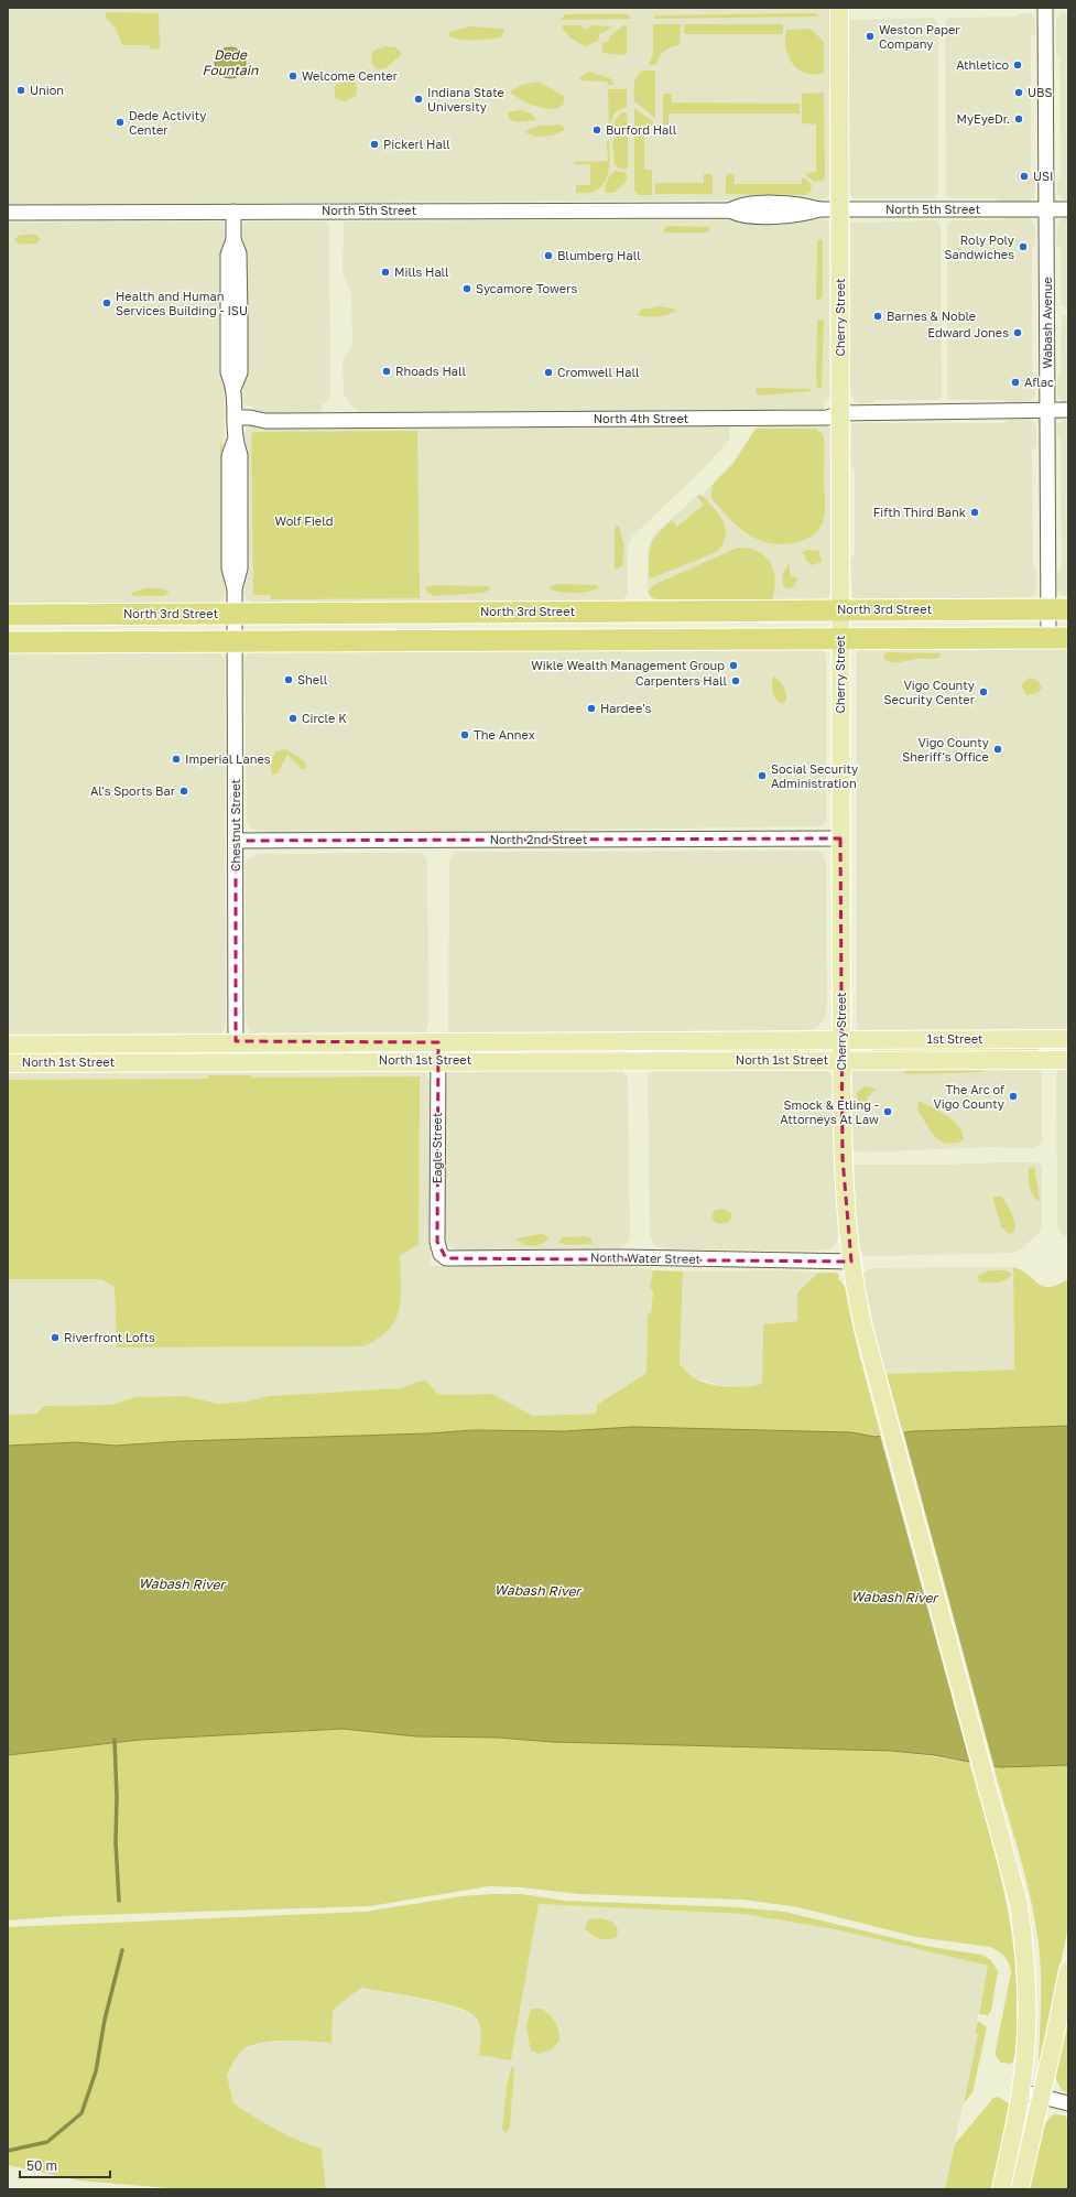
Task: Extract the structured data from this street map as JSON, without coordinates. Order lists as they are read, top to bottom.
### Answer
{
  "streets": {
    "highway": ["North 3rd Street"],
    "main road": ["Cherry Street", "1st Street", "North 1st Street"],
    "street": [
      "North 5th Street",
      "Wabash Avenue",
      "North 4th Street",
      "Chestnut Street",
      "North 2nd Street",
      "Eagle Street",
      "North Water Street"
    ]
  },
  "crossings": [
    ["North 5th Street", "Cherry Street"],
    ["North 5th Street", "Wabash Avenue"],
    ["North 5th Street", "Chestnut Street"],
    ["Cherry Street", "North 4th Street"],
    ["Cherry Street", "North 3rd Street"],
    ["Cherry Street", "North 2nd Street"],
    ["Cherry Street", "1st Street"],
    ["Cherry Street", "North 1st Street"],
    ["Cherry Street", "North Water Street"],
    ["Wabash Avenue", "North 4th Street"],
    ["Wabash Avenue", "North 3rd Street"],
    ["North 4th Street", "Chestnut Street"],
    ["North 3rd Street", "Chestnut Street"],
    ["Chestnut Street", "North 2nd Street"],
    ["Chestnut Street", "North 1st Street"],
    ["1st Street", "North 1st Street"],
    ["North 1st Street", "Eagle Street"],
    ["Eagle Street", "North Water Street"]
  ],
  "water": ["Dede Fountain", "Wabash River"],
  "parks": ["Wolf Field"],
  "places": [
    "Weston Paper Company",
    "Athletico",
    "Welcome Center",
    "Union",
    "UBS",
    "Indiana State University",
    "MyEyeDr.",
    "Dede Activity Center",
    "Burford Hall",
    "Pickerl Hall",
    "USI",
    "Roly Poly Sandwiches",
    "Blumberg Hall",
    "Mills Hall",
    "Sycamore Towers",
    "Health and Human Services Building - ISU",
    "Barnes & Noble",
    "Edward Jones",
    "Rhoads Hall",
    "Cromwell Hall",
    "Aflac",
    "Fifth Third Bank",
    "Wikle Wealth Management Group",
    "Shell",
    "Carpenters Hall",
    "Vigo County Security Center",
    "Hardee's",
    "Circle K",
    "The Annex",
    "Vigo County Sheriff's Office",
    "Imperial Lanes",
    "Social Security Administration",
    "Al's Sports Bar",
    "The Arc of Vigo County",
    "Smock & Etling - Attorneys At Law",
    "Riverfront Lofts"
  ],
  "scale_bar": "50 m"
}
